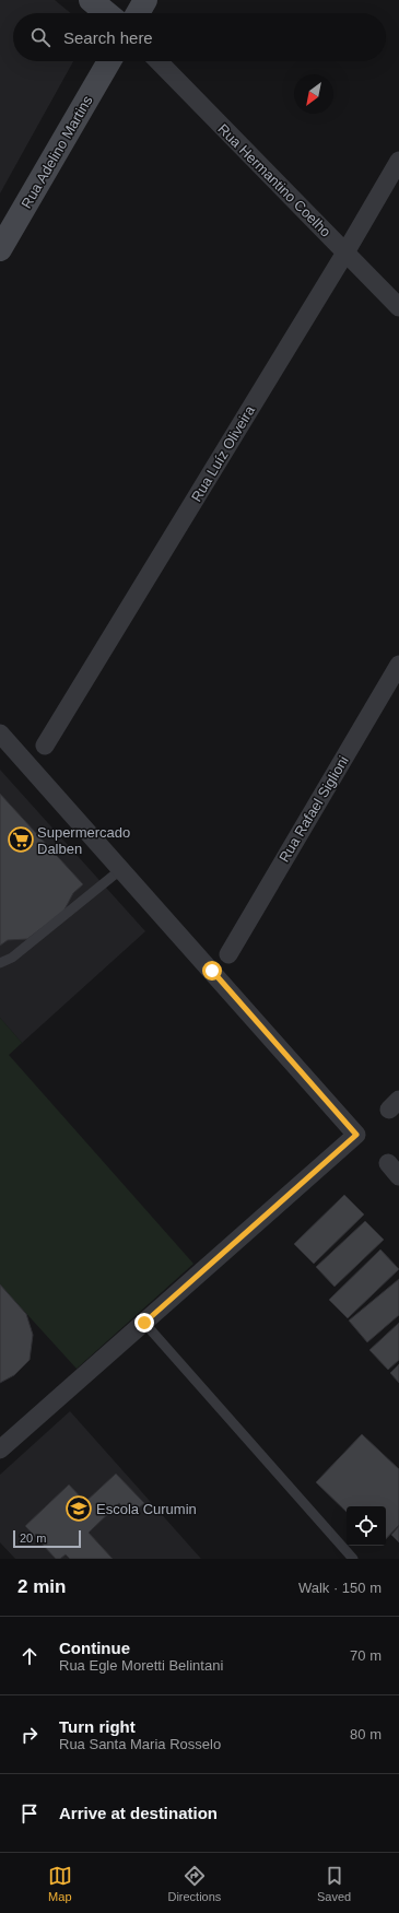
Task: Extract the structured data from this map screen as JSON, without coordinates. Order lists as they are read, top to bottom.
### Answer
{
  "streets": {
    "main road": ["Rua Adelino Martins"],
    "street": ["Rua Hermantino Coelho", "Rua Luíz Oliveira", "Rua Rafael Siglioni"]
  },
  "crossings": [
    ["Rua Hermantino Coelho", "Rua Luíz Oliveira"]
  ],
  "places": {
    "supermarket": ["Supermercado Dalben"],
    "school or university": ["Escola Curumin"]
  },
  "scale_bar": "20 m",
  "north": "bottom left",
  "page": {
    "search": "Search here",
    "scale": "20 m",
    "heading": ["2 min", "Walk · 150 m"],
    "list": [
      ["Continue", "Rua Egle Moretti Belintani", "70 m"],
      ["Turn right", "Rua Santa Maria Rosselo", "80 m"],
      "Arrive at destination"
    ],
    "nav": ["Map", "Directions", "Saved"]
  }
}
